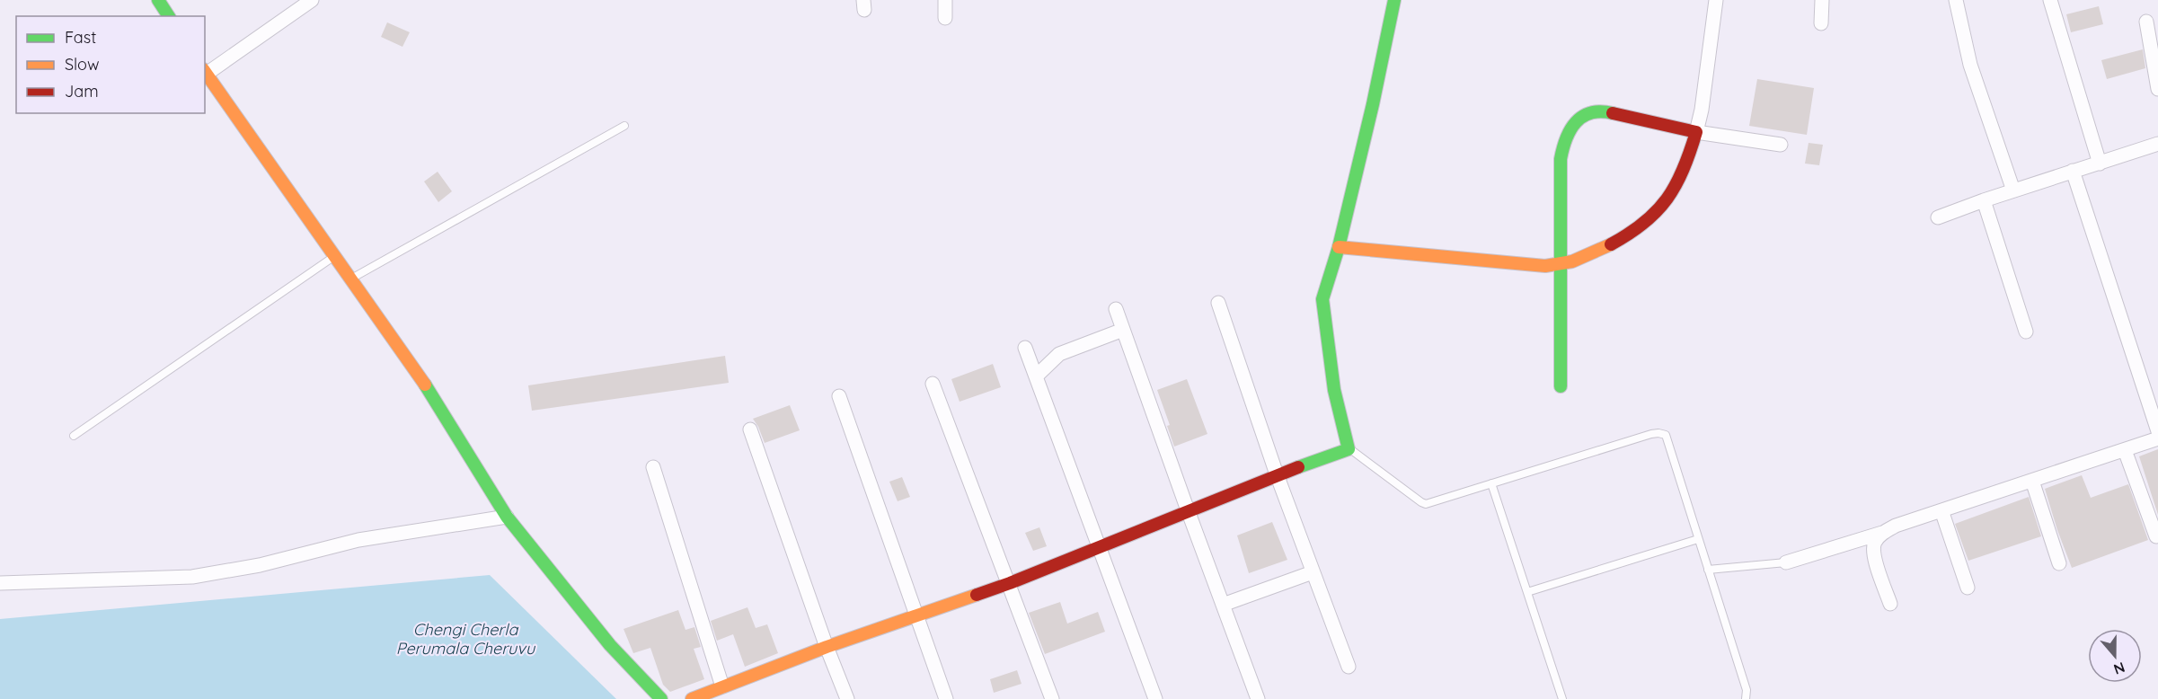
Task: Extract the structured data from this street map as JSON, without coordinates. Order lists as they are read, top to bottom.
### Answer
{
  "water": ["Chengi Cherla Perumala Cheruvu"],
  "legend": ["Fast", "Slow", "Jam"],
  "north": "bottom"
}
